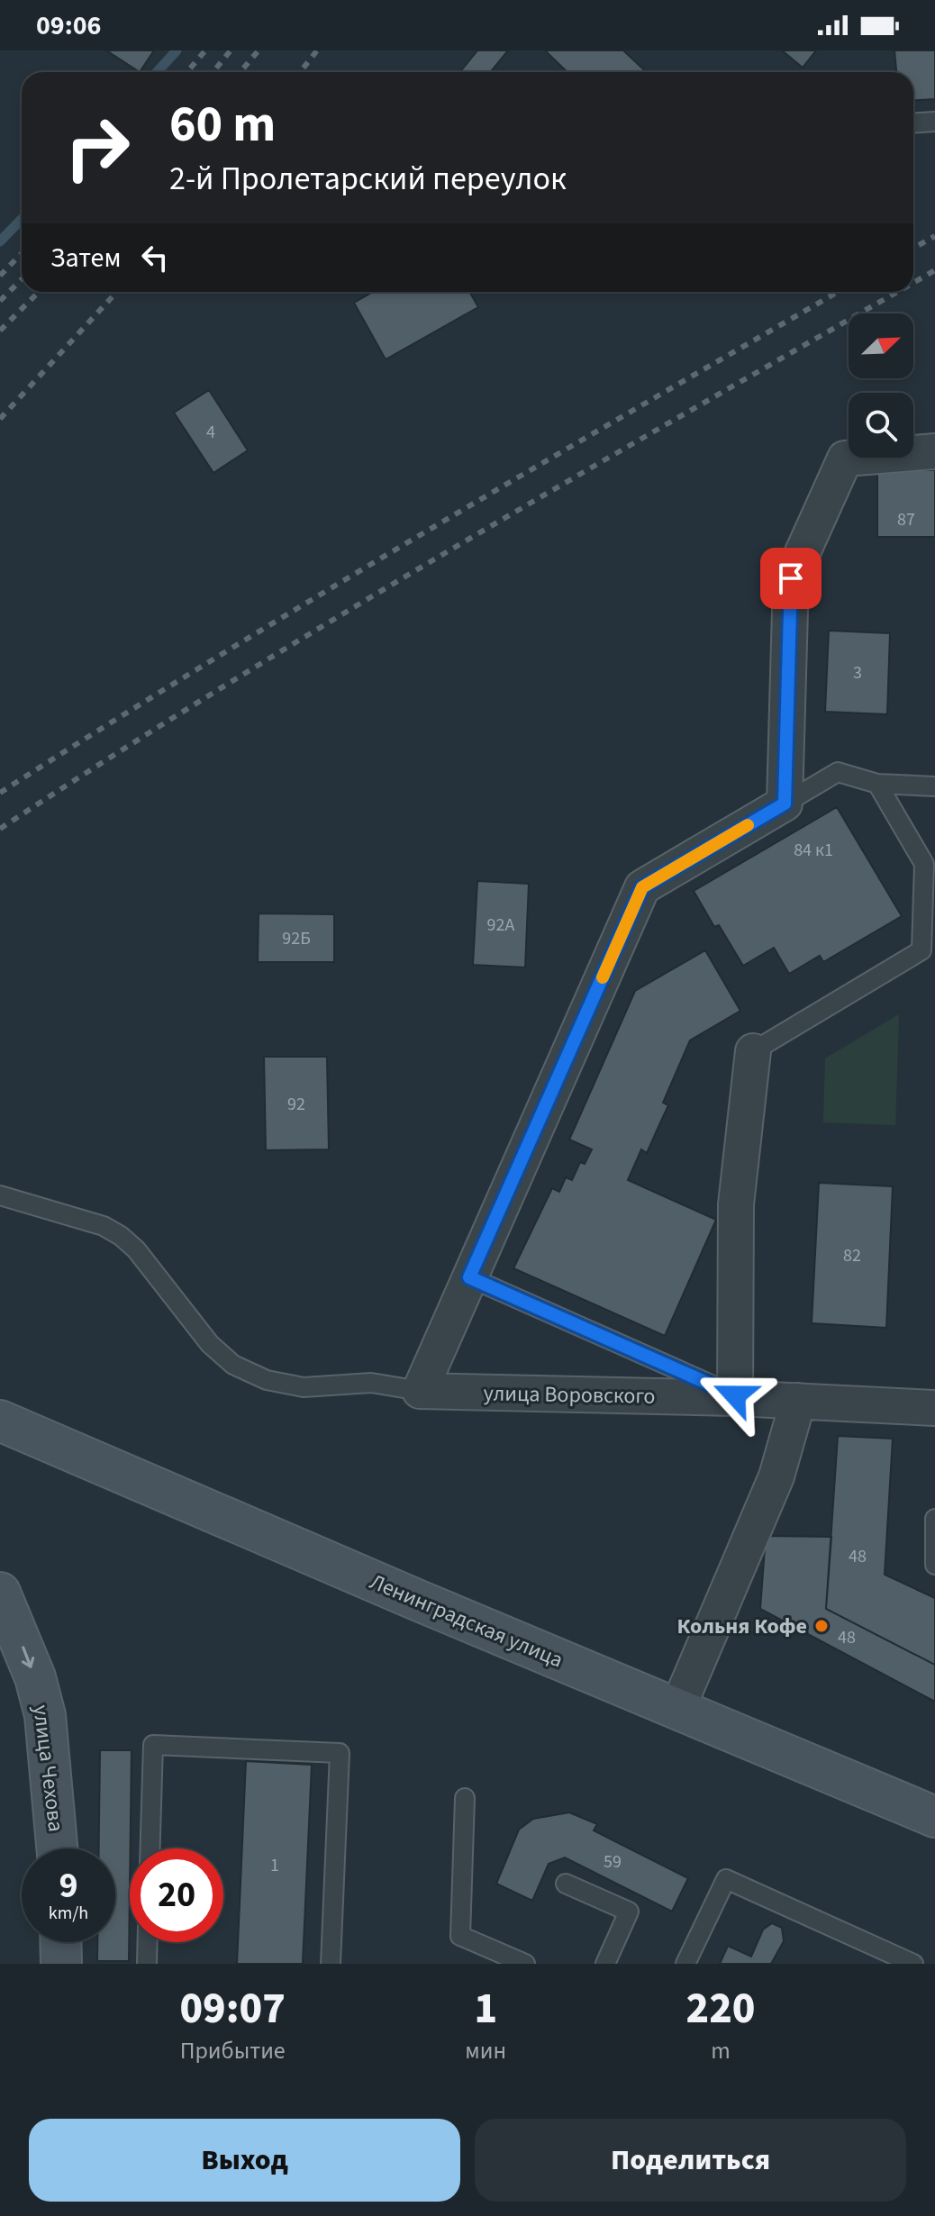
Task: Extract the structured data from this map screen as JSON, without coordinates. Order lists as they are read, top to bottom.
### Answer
{
  "streets": {
    "main road": ["Ленинградская улица", "улица Чехова"],
    "street": ["улица Воровского"]
  },
  "one_way": ["улица Чехова"],
  "places": ["Кольня Кофе"],
  "house_numbers": [
    "4",
    "87",
    "3",
    "84 к1",
    "92А",
    "92Б",
    "92",
    "82",
    "48",
    "48",
    "59",
    "1"
  ],
  "north": "top right",
  "page": {
    "status": "09:06",
    "turn": ["60 m", "2-й Пролетарский переулок"],
    "then": "Затем",
    "speed": "9 km/h",
    "limit": "20",
    "eta": [
      "09:07",
      "Прибытие",
      "1",
      "мин",
      "220",
      "m"
    ],
    "buttons": ["Выход", "Поделиться"]
  }
}
